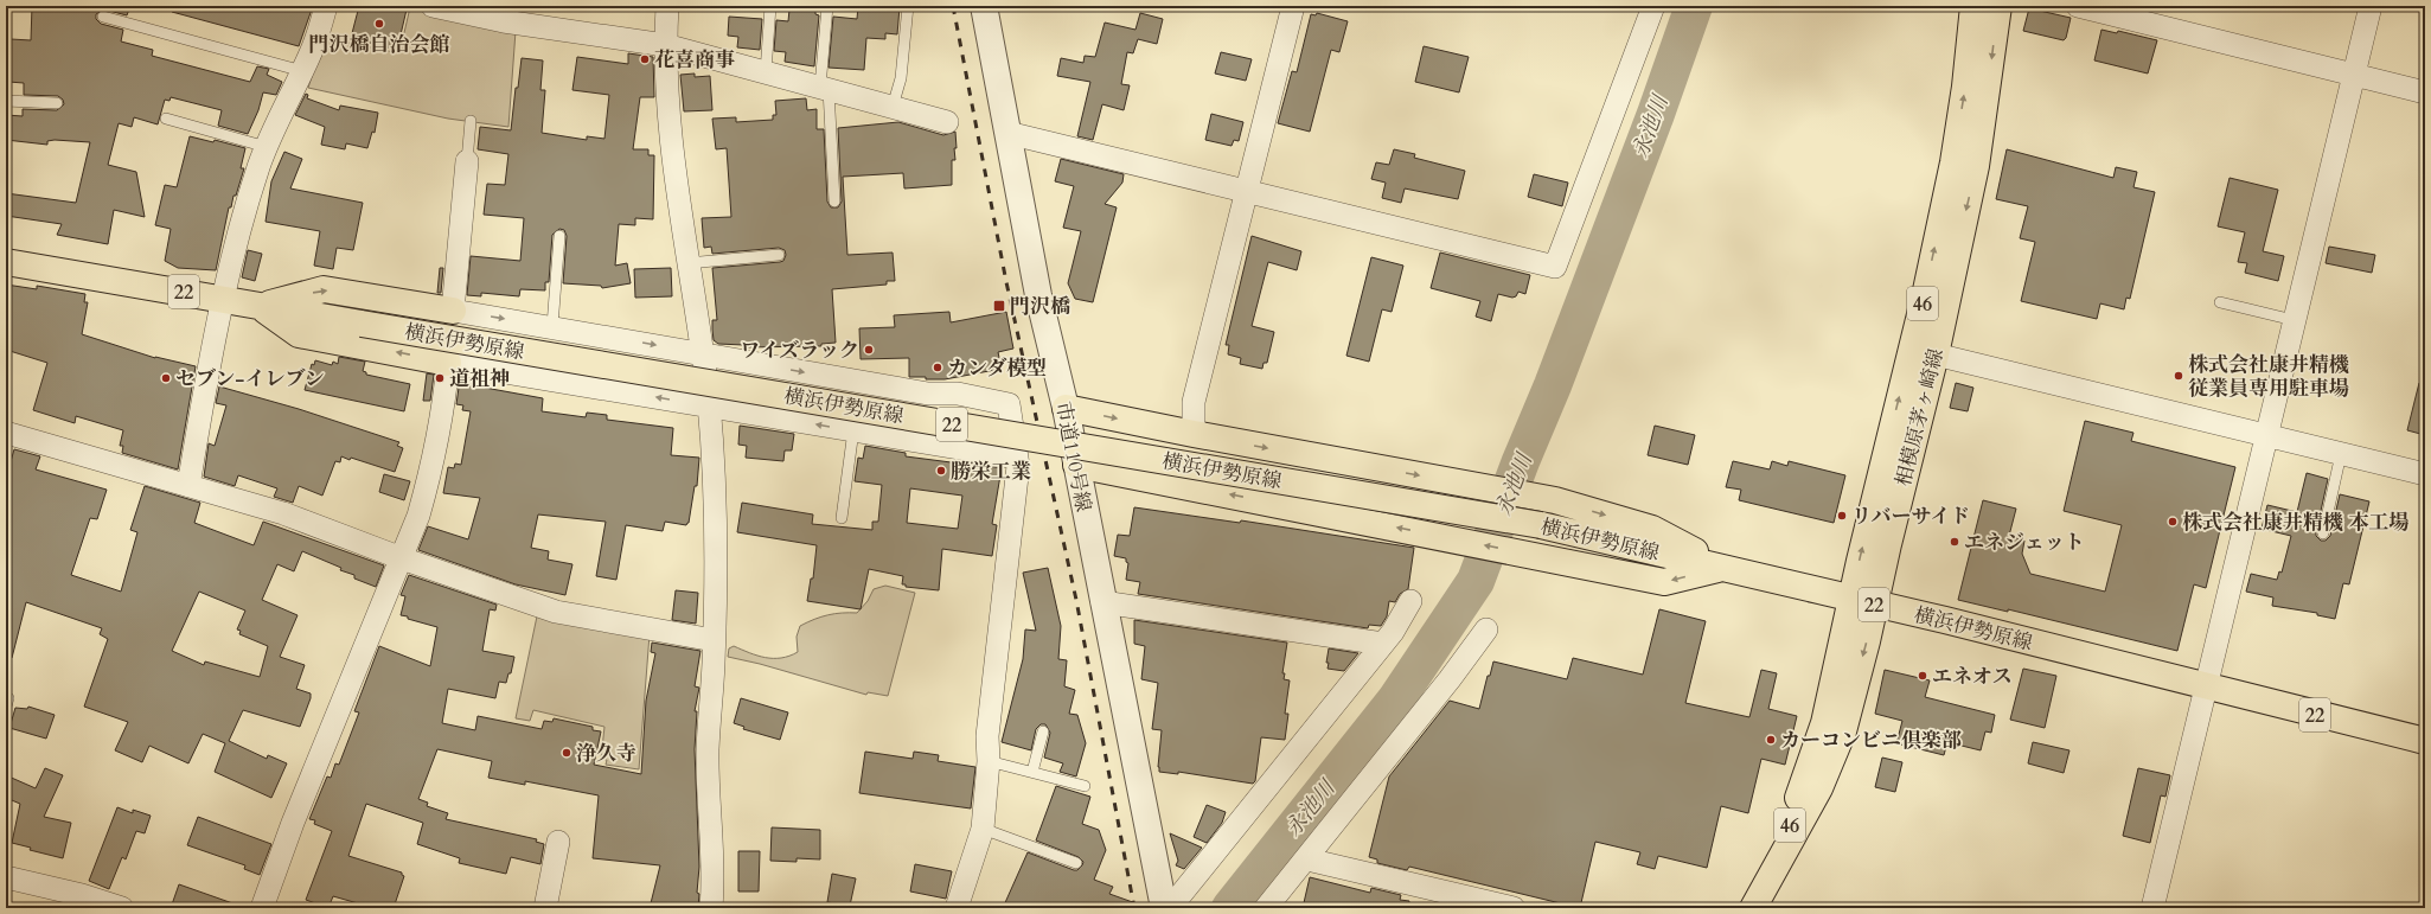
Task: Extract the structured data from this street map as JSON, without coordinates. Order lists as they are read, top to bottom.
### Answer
{
  "streets": {
    "main road": [
      "22",
      "46",
      "横浜伊勢原線",
      "相模原茅ヶ崎線"
    ],
    "street": ["市道110号線"]
  },
  "crossings": [
    ["46", "横浜伊勢原線"],
    ["46", "相模原茅ヶ崎線"],
    ["横浜伊勢原線", "相模原茅ヶ崎線"]
  ],
  "water": ["永池川"],
  "places": {
    "other": [
      "門沢橋自治会館",
      "花喜商事",
      "ワイズラック",
      "カンダ模型",
      "株式会社康井精機 従業員専用駐車場",
      "セブン-イレブン",
      "道祖神",
      "勝栄工業",
      "リバーサイド",
      "株式会社康井精機 本工場",
      "エネジェット",
      "エネオス",
      "カーコンビニ倶楽部",
      "浄久寺"
    ],
    "transit": ["門沢橋"]
  }
}
